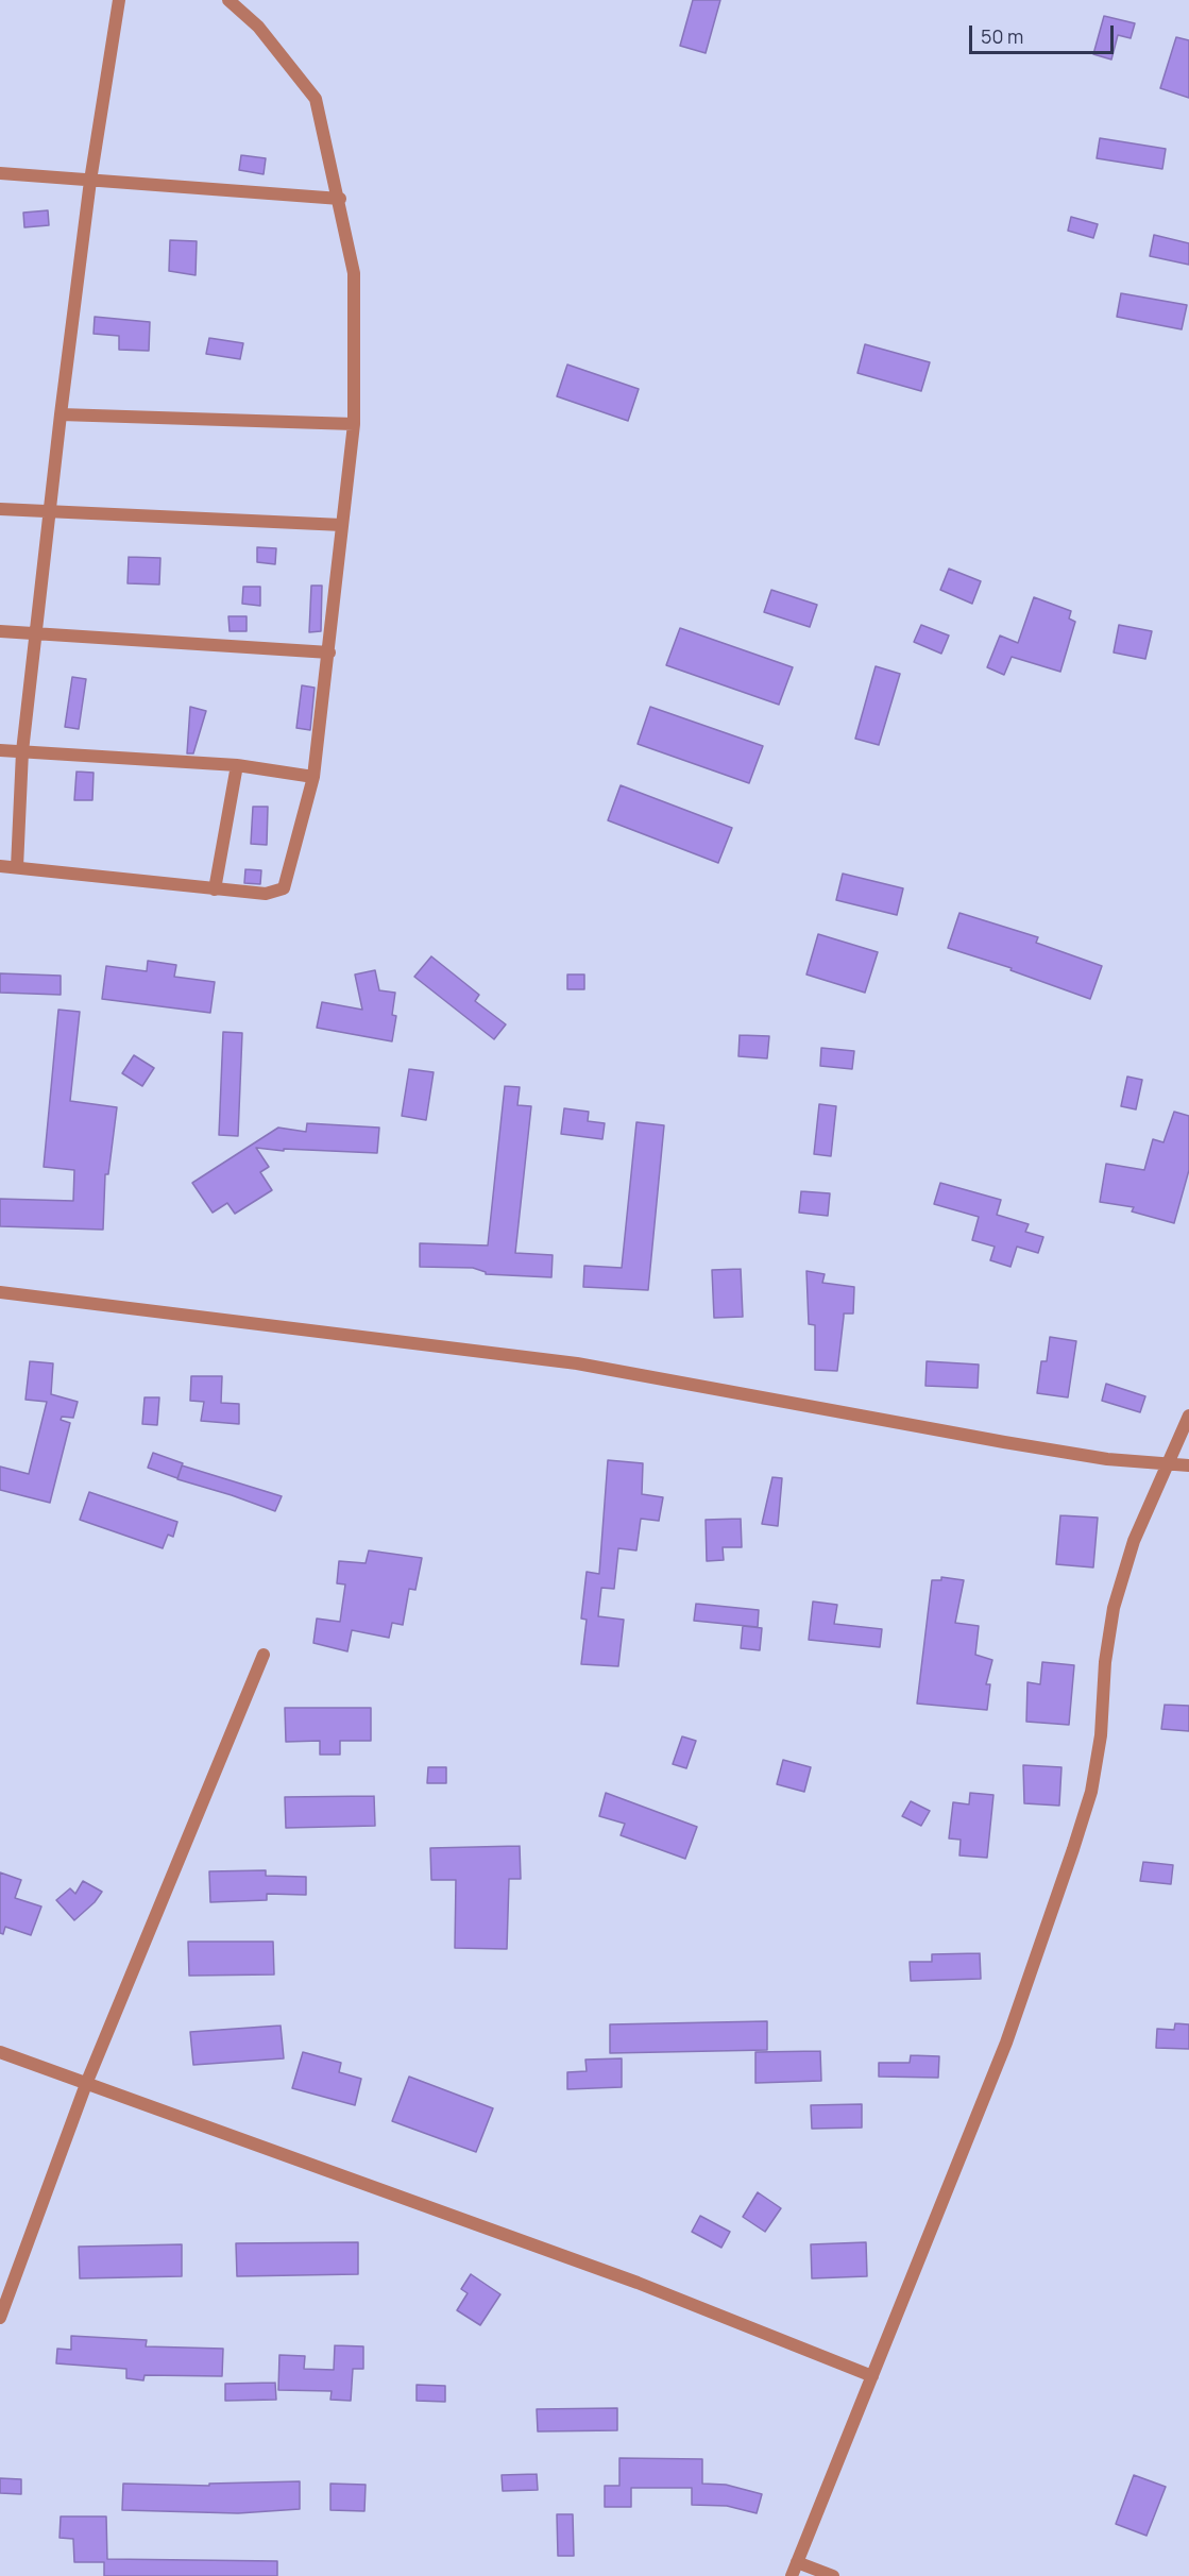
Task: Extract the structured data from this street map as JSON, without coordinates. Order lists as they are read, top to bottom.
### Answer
{
  "scale_bar": "50 m"
}
